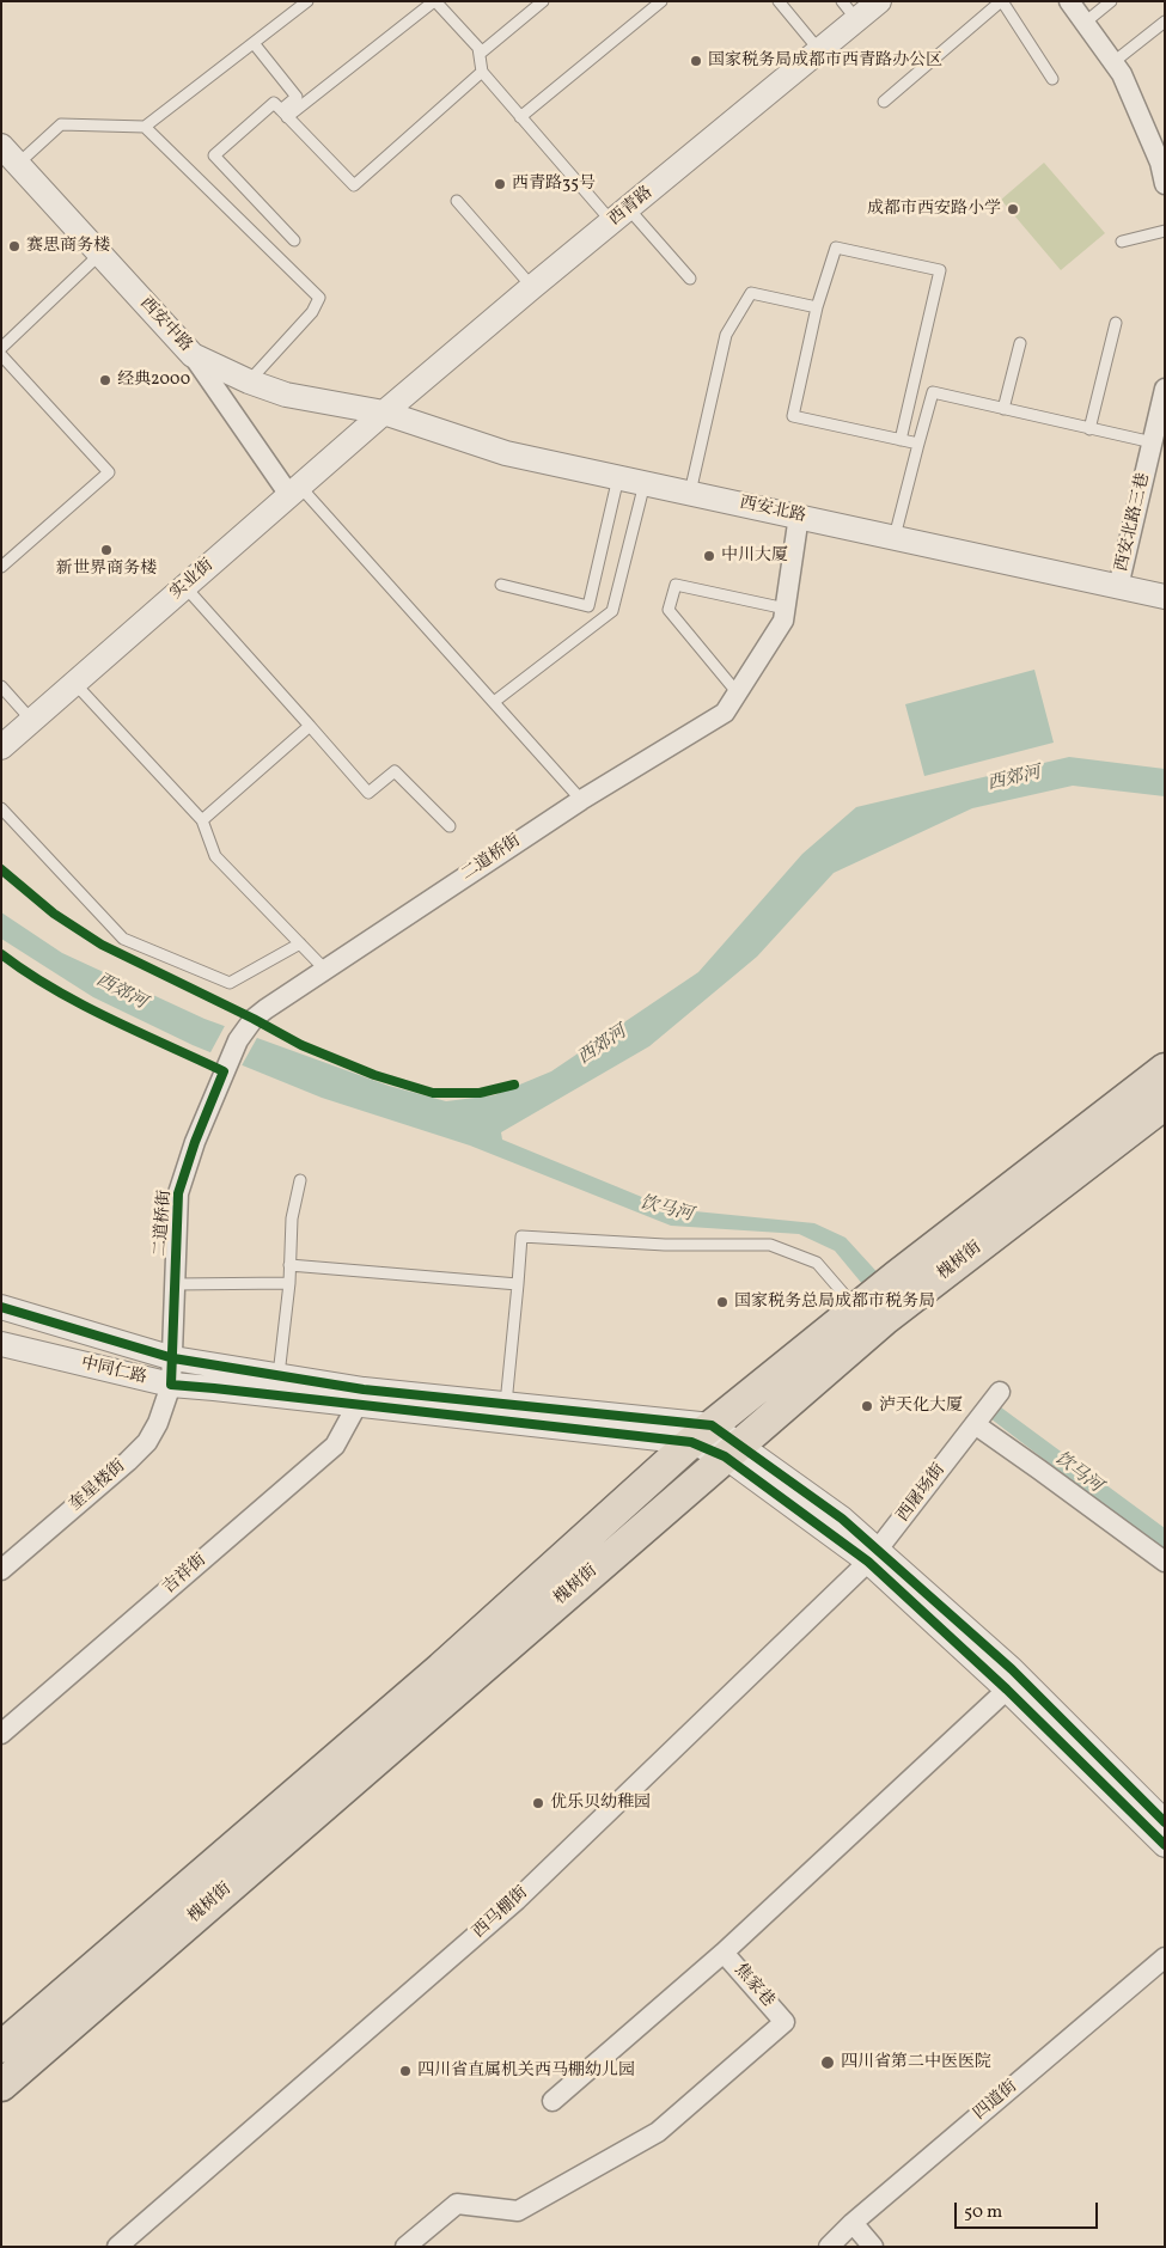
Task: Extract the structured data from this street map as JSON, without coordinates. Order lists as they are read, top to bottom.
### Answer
{
  "streets": {
    "main road": ["槐树街"],
    "street": [
      "西青路",
      "西安中路",
      "西安北路",
      "西安北路三巷",
      "实业街",
      "二道桥街",
      "中同仁路",
      "奎星楼街",
      "西屠场街",
      "吉祥街",
      "西马棚街",
      "焦家巷",
      "四道街"
    ]
  },
  "crossings": [
    ["西青路", "西安中路"],
    ["西青路", "西安北路"],
    ["西青路", "实业街"],
    ["西安中路", "西安北路"],
    ["西安中路", "实业街"],
    ["西安北路", "西安北路三巷"],
    ["西安北路", "实业街"],
    ["西安北路", "二道桥街"],
    ["二道桥街", "中同仁路"],
    ["二道桥街", "奎星楼街"],
    ["槐树街", "中同仁路"],
    ["中同仁路", "奎星楼街"],
    ["中同仁路", "西屠场街"],
    ["中同仁路", "吉祥街"],
    ["中同仁路", "西马棚街"],
    ["西屠场街", "西马棚街"]
  ],
  "water": ["西郊河", "饮马河"],
  "places": [
    "国家税务局成都市西青路办公区",
    "西青路35号",
    "成都市西安路小学",
    "赛思商务楼",
    "经典2000",
    "新世界商务楼",
    "中川大厦",
    "国家税务总局成都市税务局",
    "泸天化大厦",
    "优乐贝幼稚园",
    "四川省第二中医医院",
    "四川省直属机关西马棚幼儿园"
  ],
  "scale_bar": "50 m"
}
